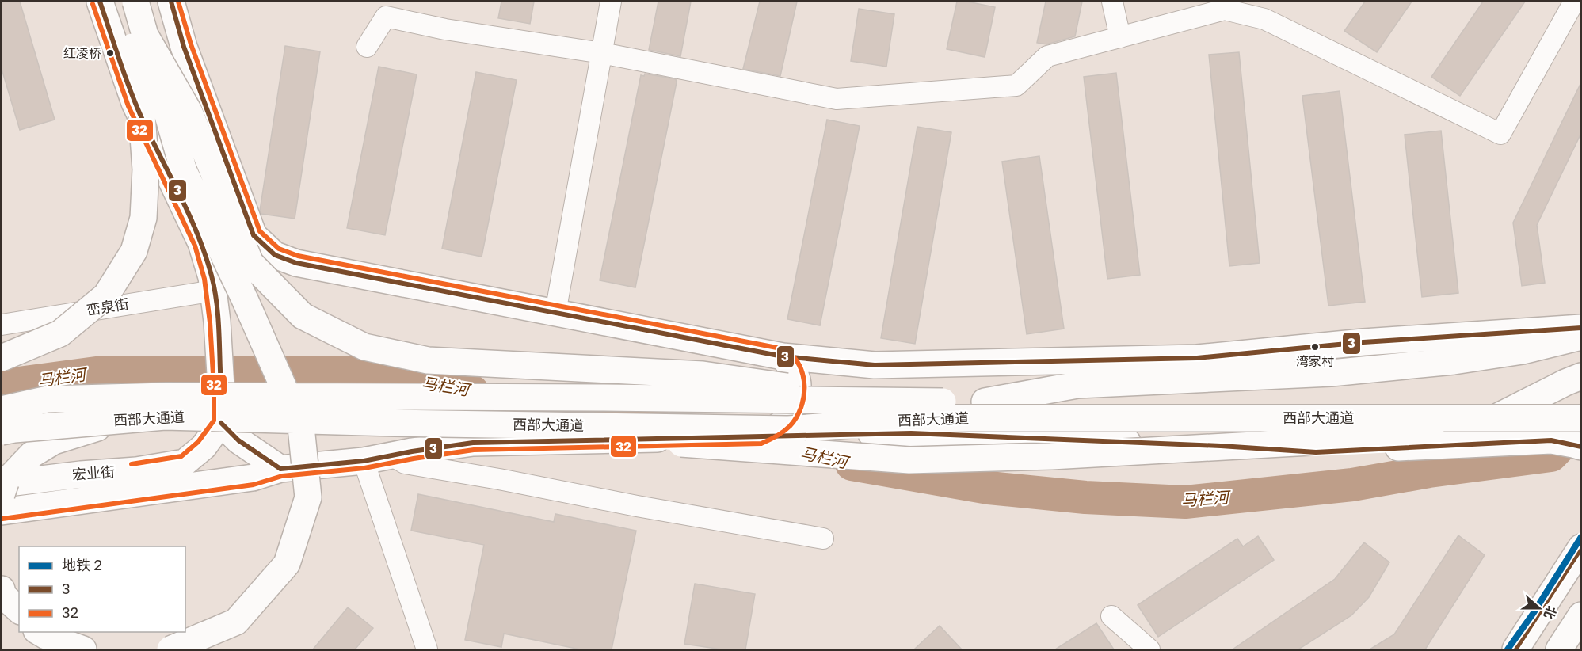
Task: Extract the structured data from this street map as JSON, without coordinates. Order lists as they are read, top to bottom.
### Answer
{
  "streets": {
    "main road": ["西部大通道", "宏业街"],
    "street": ["峦泉街"]
  },
  "water": ["马栏河"],
  "places": ["红凌桥", "湾家村"],
  "lines": ["transit line 3", "transit line 32", "metro line 2"],
  "legend": ["地铁 2", "3", "32"],
  "north": "right"
}
